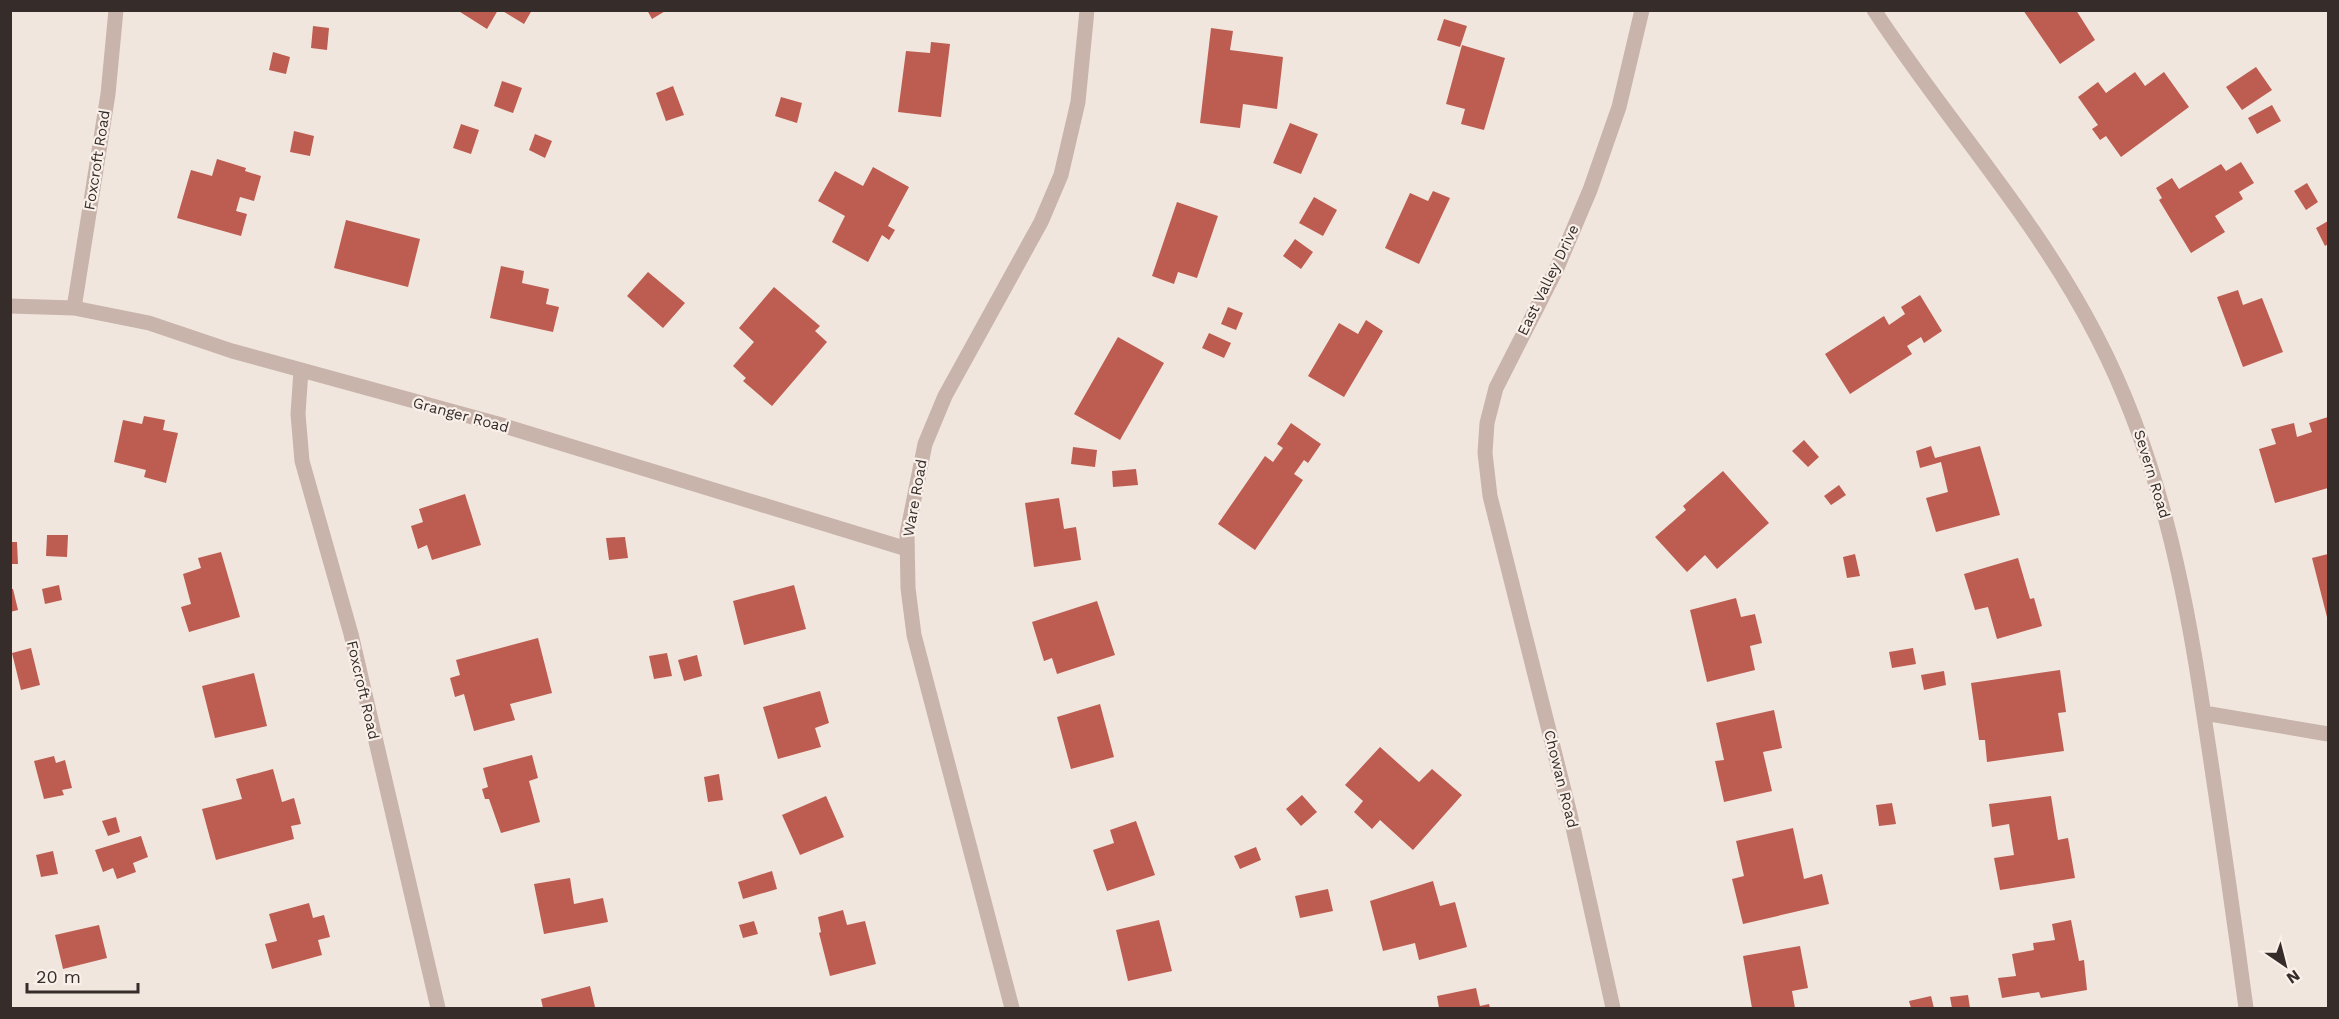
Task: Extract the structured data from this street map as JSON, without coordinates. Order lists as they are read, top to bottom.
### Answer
{
  "streets": {
    "street": [
      "Foxcroft Road",
      "East Valley Drive",
      "Granger Road",
      "Severn Road",
      "Ware Road",
      "Chowan Road"
    ]
  },
  "crossings": [
    ["Foxcroft Road", "Granger Road"],
    ["East Valley Drive", "Chowan Road"],
    ["Granger Road", "Ware Road"]
  ],
  "scale_bar": "20 m",
  "north": "bottom right"
}
